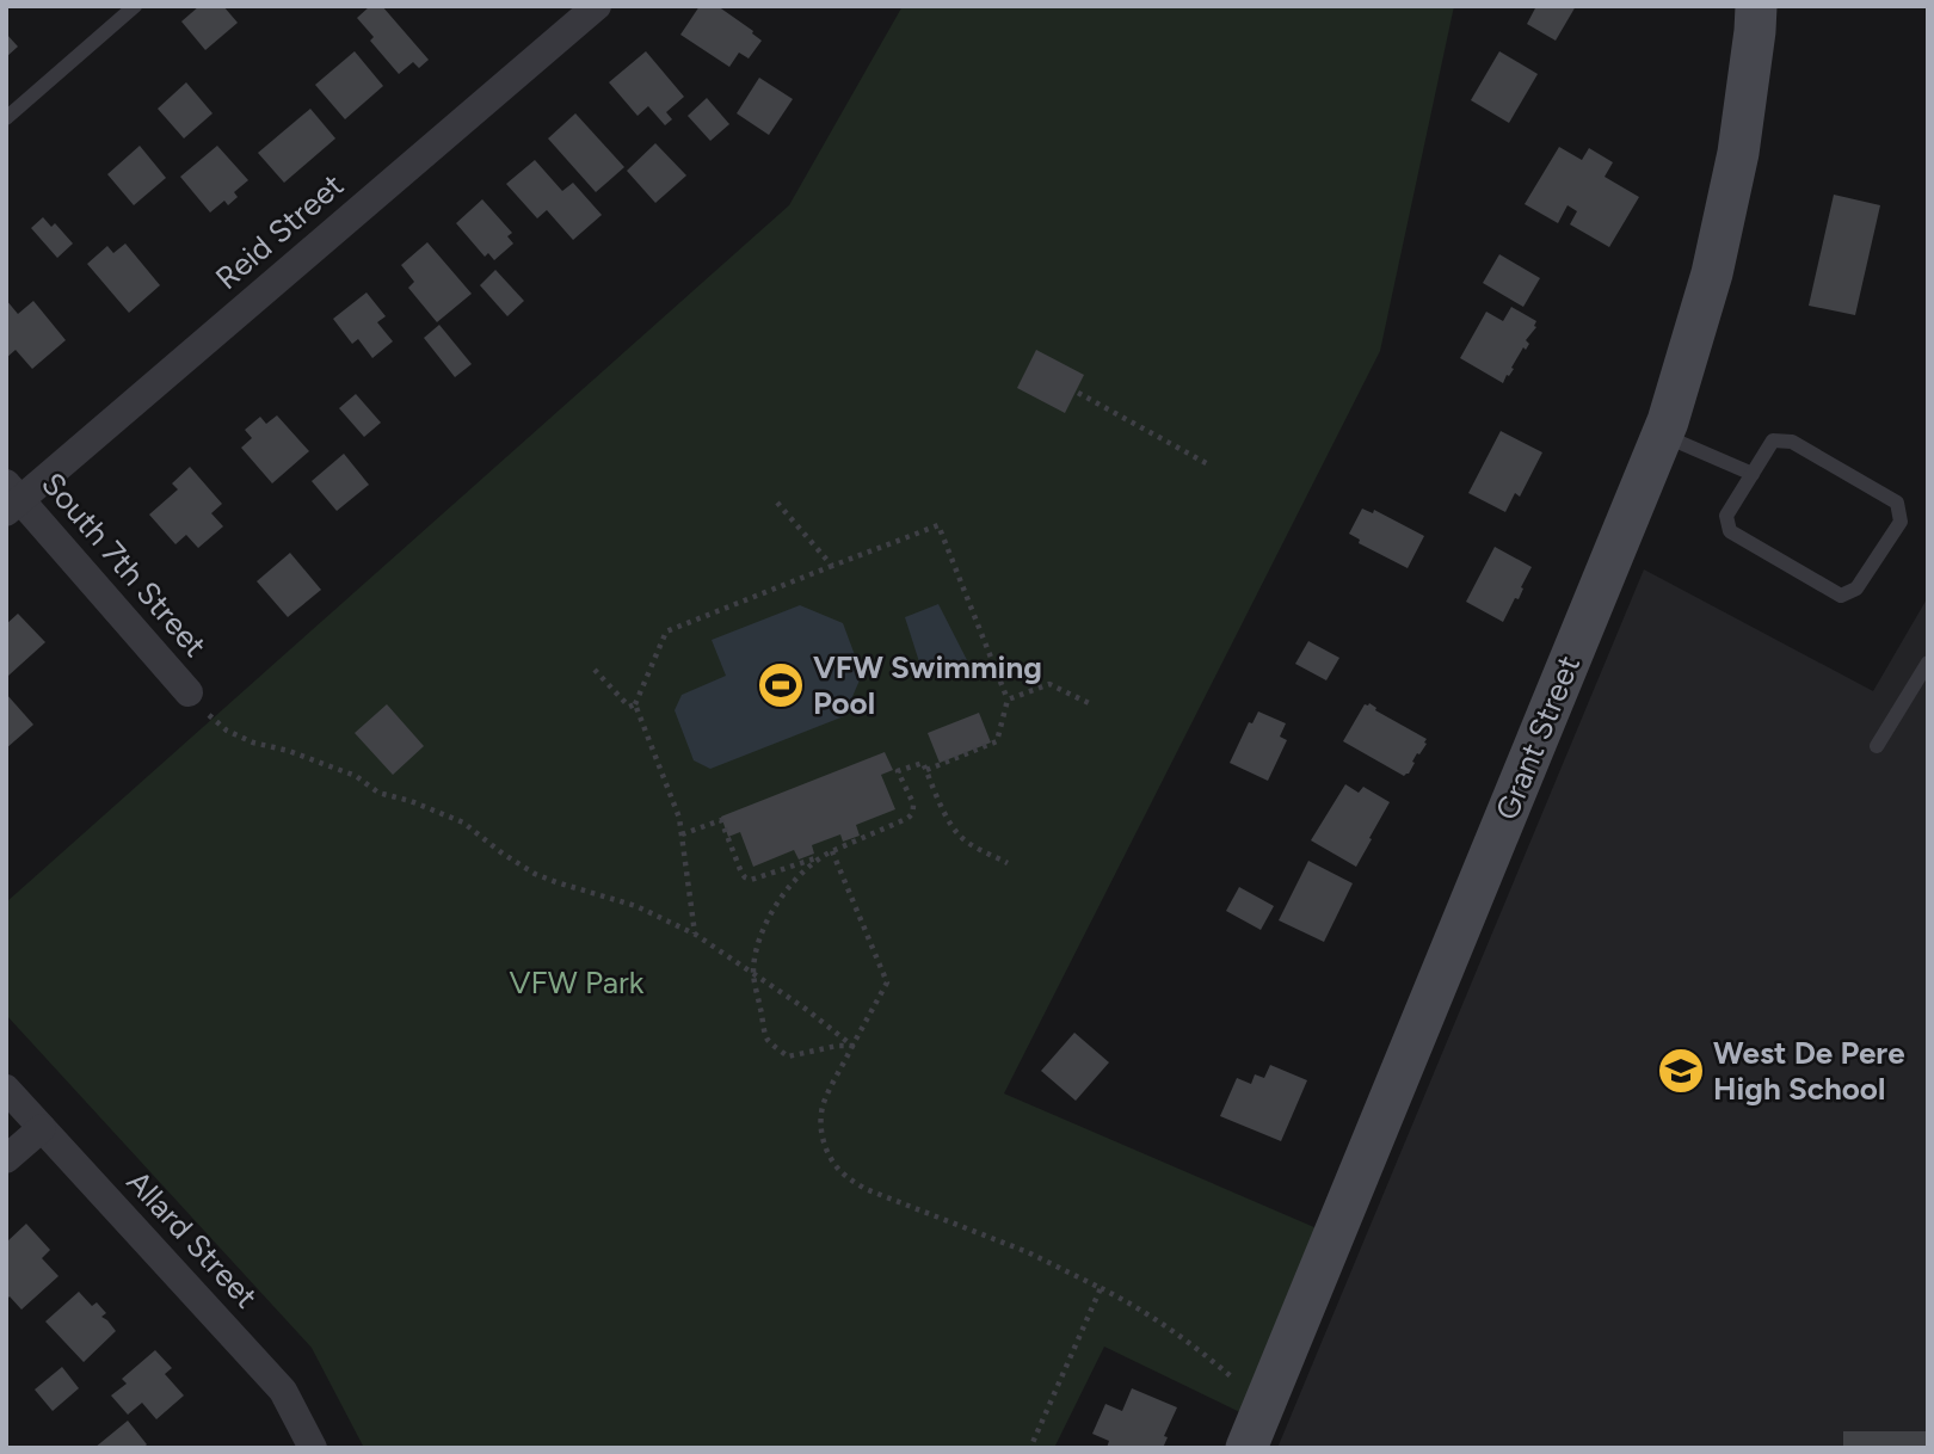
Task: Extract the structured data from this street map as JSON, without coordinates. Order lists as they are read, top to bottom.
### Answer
{
  "streets": {
    "street": [
      "Reid Street",
      "South 7th Street",
      "Grant Street",
      "Allard Street"
    ]
  },
  "crossings": [
    ["Reid Street", "South 7th Street"]
  ],
  "parks": ["VFW Park"],
  "places": {
    "sports": ["VFW Swimming Pool"],
    "school or university": ["West De Pere High School"]
  }
}
